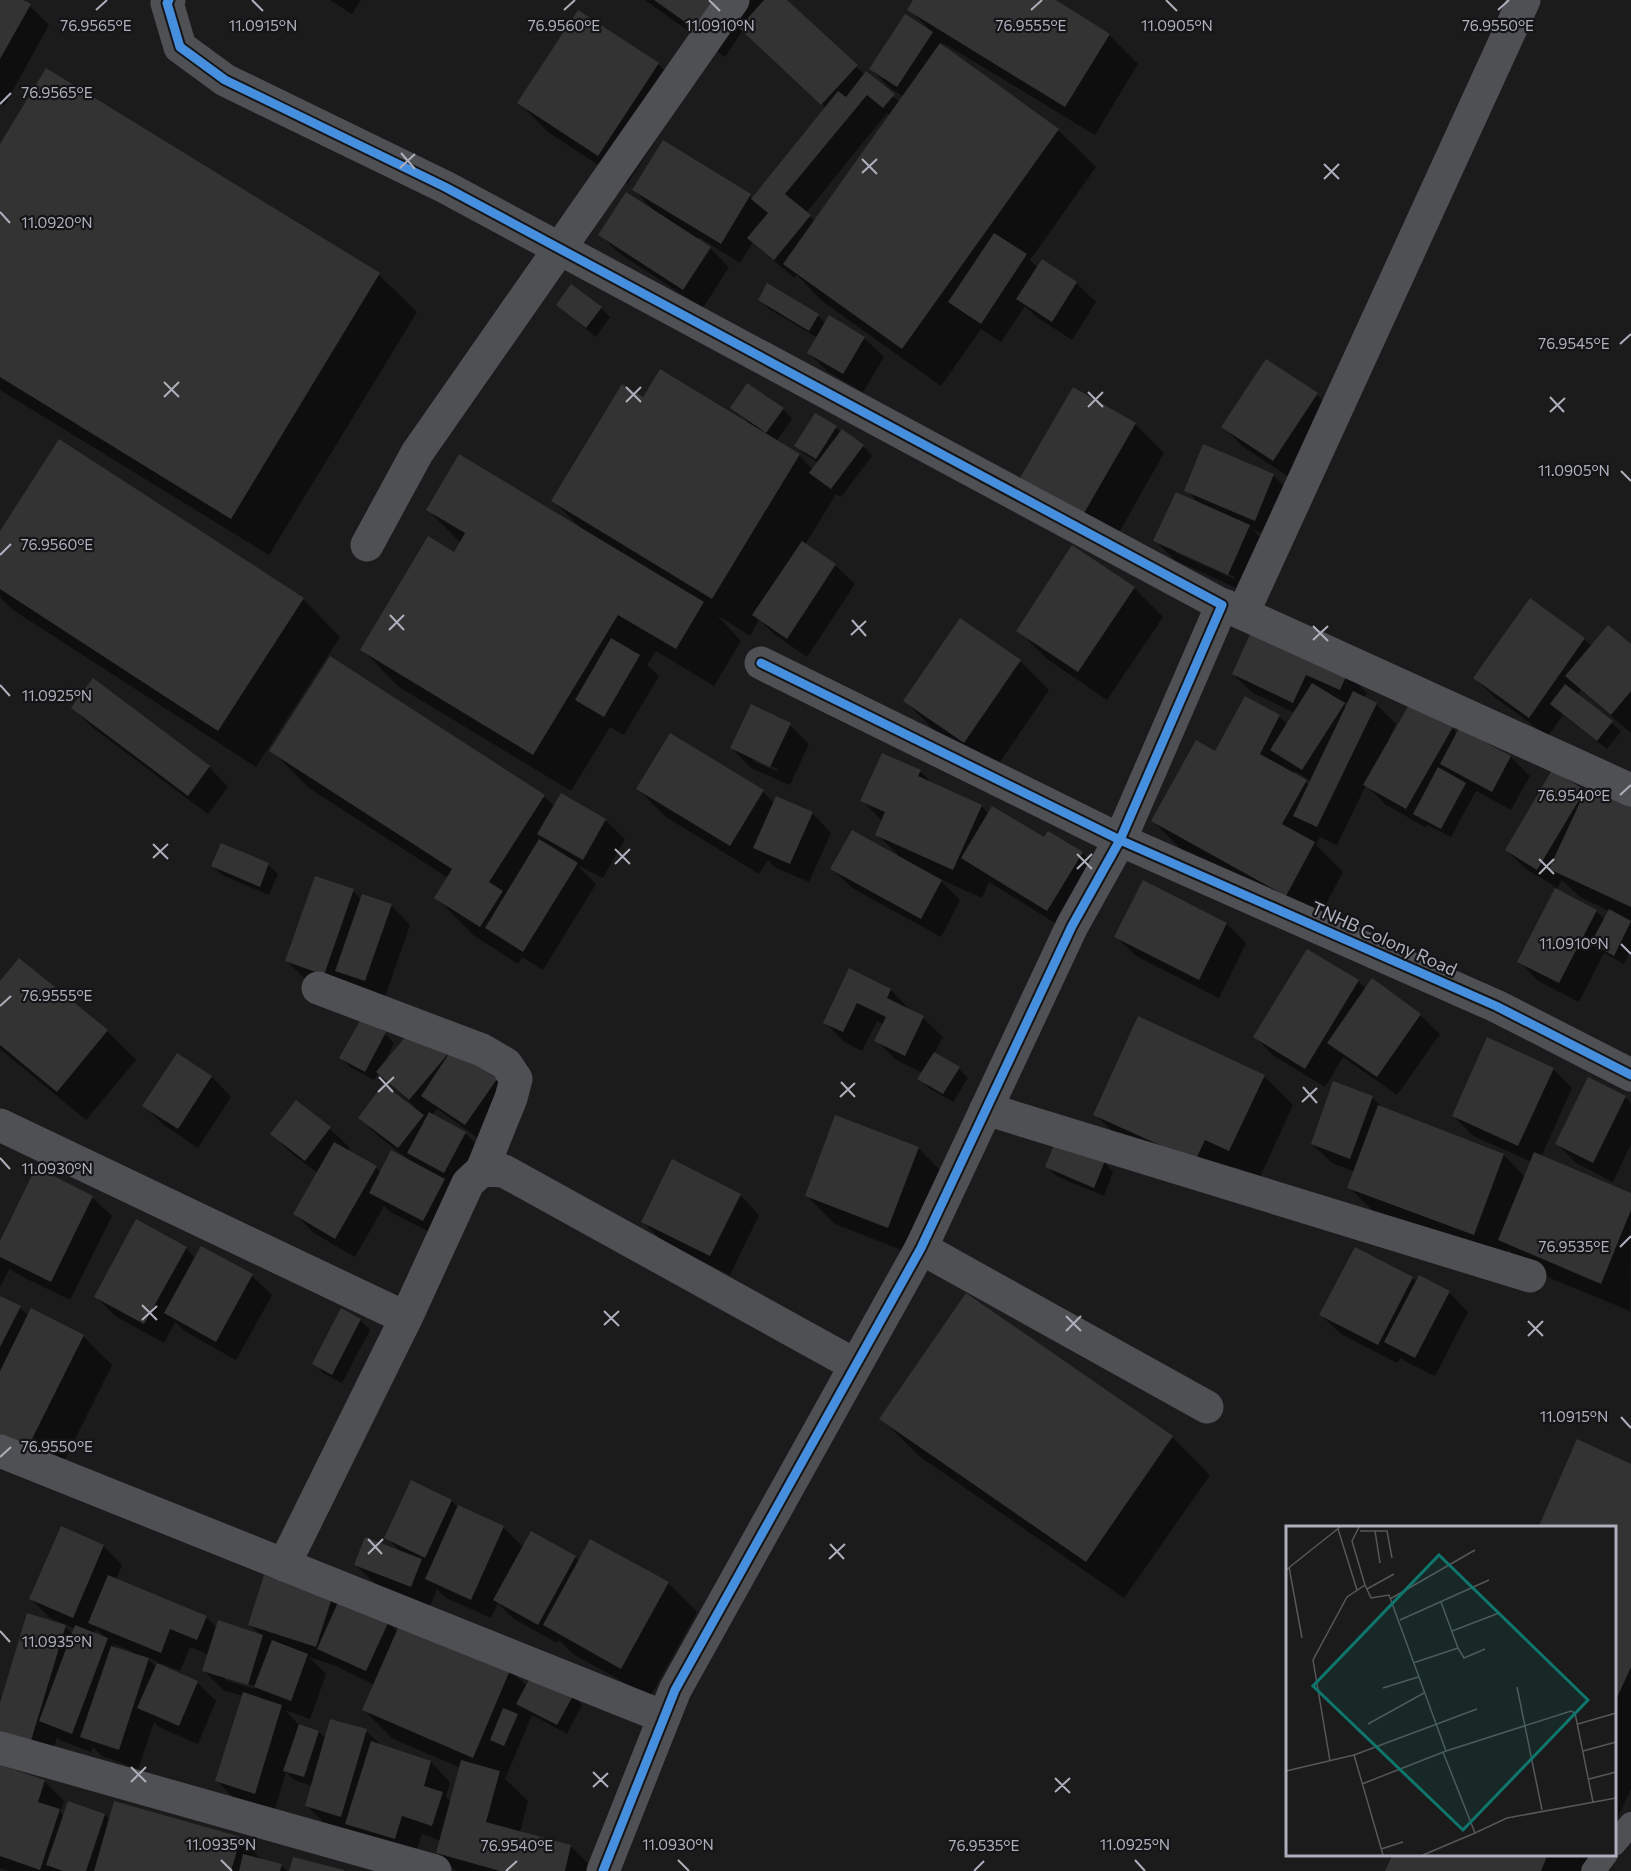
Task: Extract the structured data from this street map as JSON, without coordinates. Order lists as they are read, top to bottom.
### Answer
{
  "streets": {
    "street": ["TNHB Colony Road"]
  },
  "coordinates": [
    "76.9565°E",
    "76.9560°E",
    "76.9555°E",
    "76.9550°E",
    "11.0915°N",
    "11.0910°N",
    "11.0905°N",
    "11.0920°N",
    "76.9545°E",
    "11.0925°N",
    "76.9540°E",
    "11.0930°N",
    "76.9535°E",
    "11.0935°N"
  ]
}
